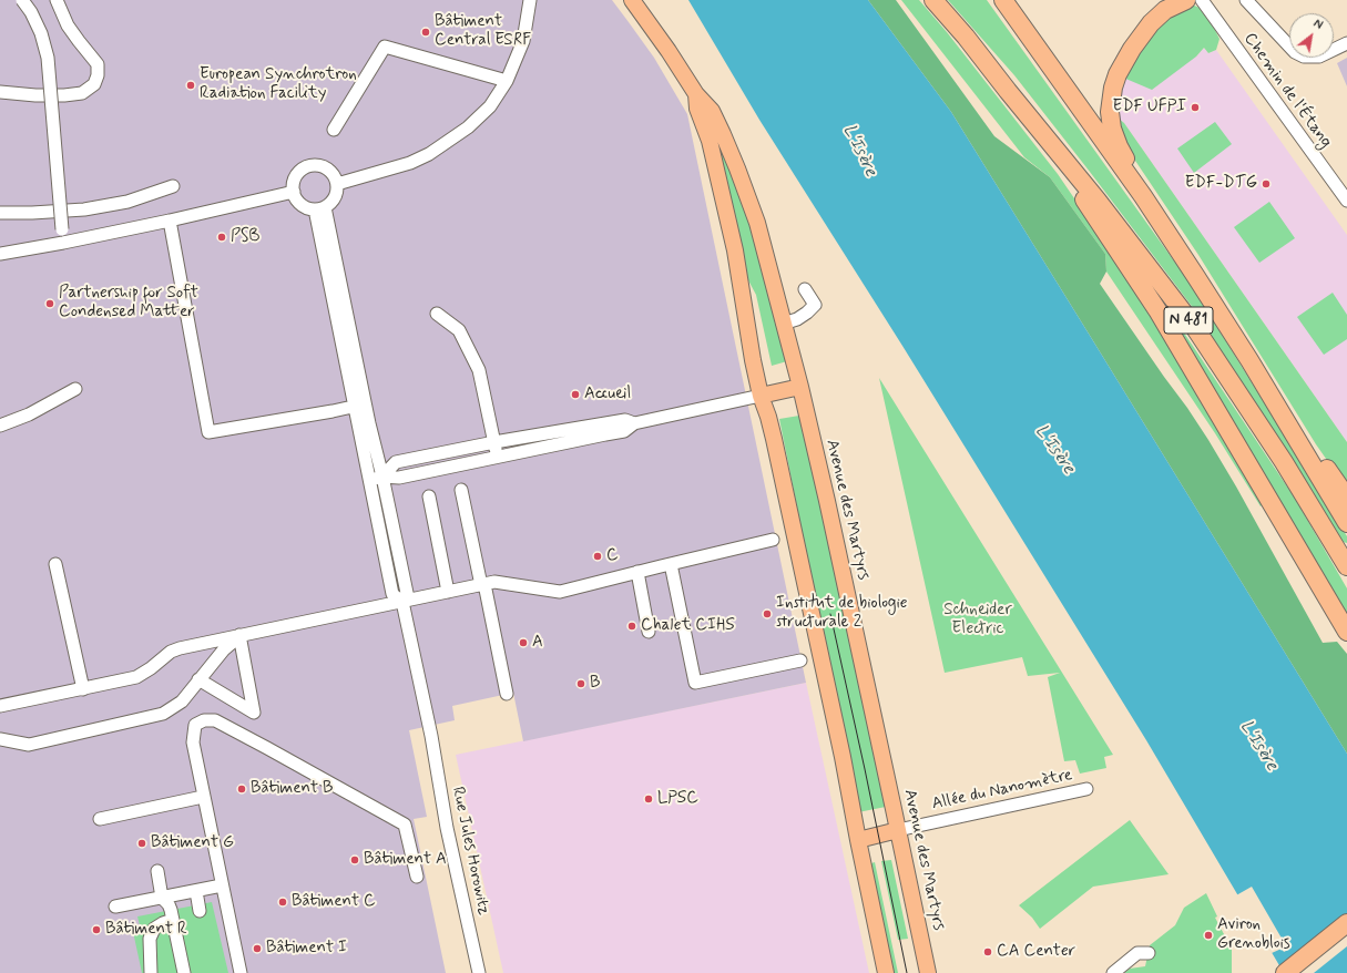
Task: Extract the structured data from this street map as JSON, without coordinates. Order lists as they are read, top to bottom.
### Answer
{
  "streets": {
    "highway": ["N 481"],
    "main road": ["Avenue des Martyrs"],
    "street": ["Chemin de l'Étang", "Allée du Nanomètre", "Rue Jules Horowitz"]
  },
  "crossings": [
    ["Avenue des Martyrs", "Allée du Nanomètre"]
  ],
  "water": ["L'Isère"],
  "parks": ["Schneider Electric"],
  "places": [
    "Bâtiment Central ESRF",
    "European Synchrotron Radiation Facility",
    "EDF UFPI",
    "EDF-DTG",
    "PSB",
    "Partnership for Soft Condensed Matter",
    "Accueil",
    "C",
    "Institut de biologie structurale 2",
    "Chalet CIHS",
    "A",
    "B",
    "Bâtiment B",
    "LPSC",
    "Bâtiment G",
    "Bâtiment A",
    "Bâtiment C",
    "Bâtiment R",
    "Aviron Grenoblois",
    "Bâtiment I",
    "CA Center"
  ],
  "north": "top right"
}
